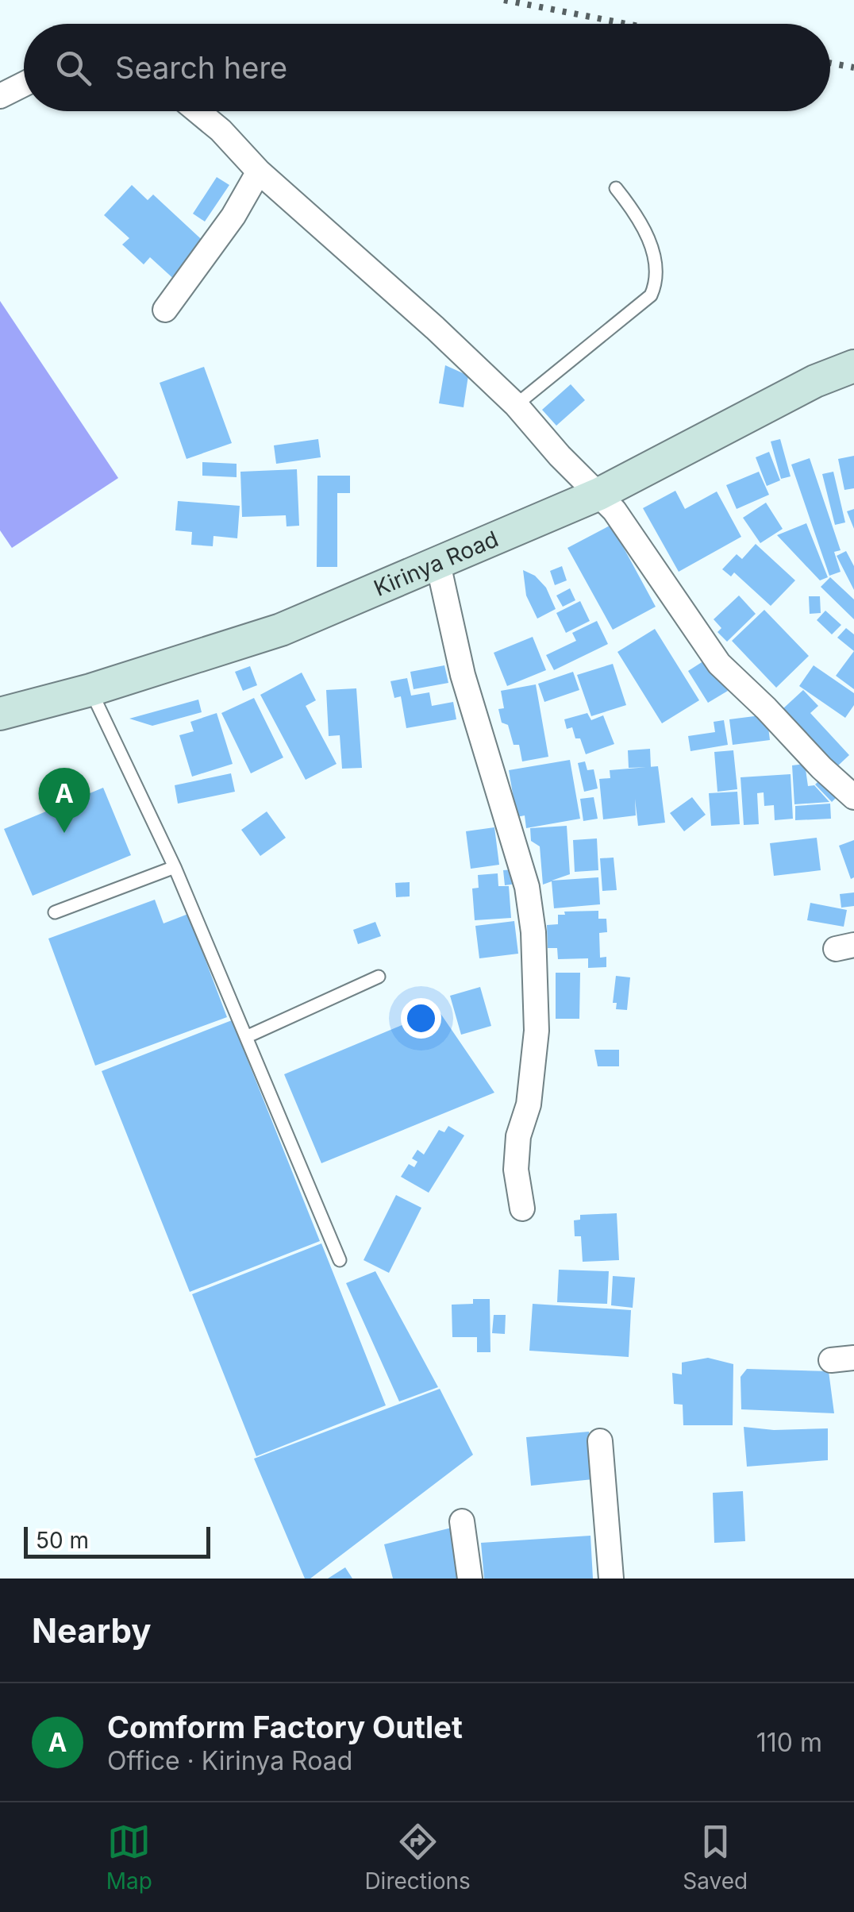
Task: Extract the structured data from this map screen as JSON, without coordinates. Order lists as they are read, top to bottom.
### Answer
{
  "streets": {
    "main road": ["Kirinya Road"]
  },
  "scale_bar": "50 m",
  "page": {
    "search": "Search here",
    "pins": "A",
    "scale": "50 m",
    "heading": "Nearby",
    "list": [
      {
        "mark": "A",
        "name": "Comform Factory Outlet",
        "note": "Office · Kirinya Road",
        "value": "110 m"
      }
    ],
    "nav": ["Map", "Directions", "Saved"]
  }
}
